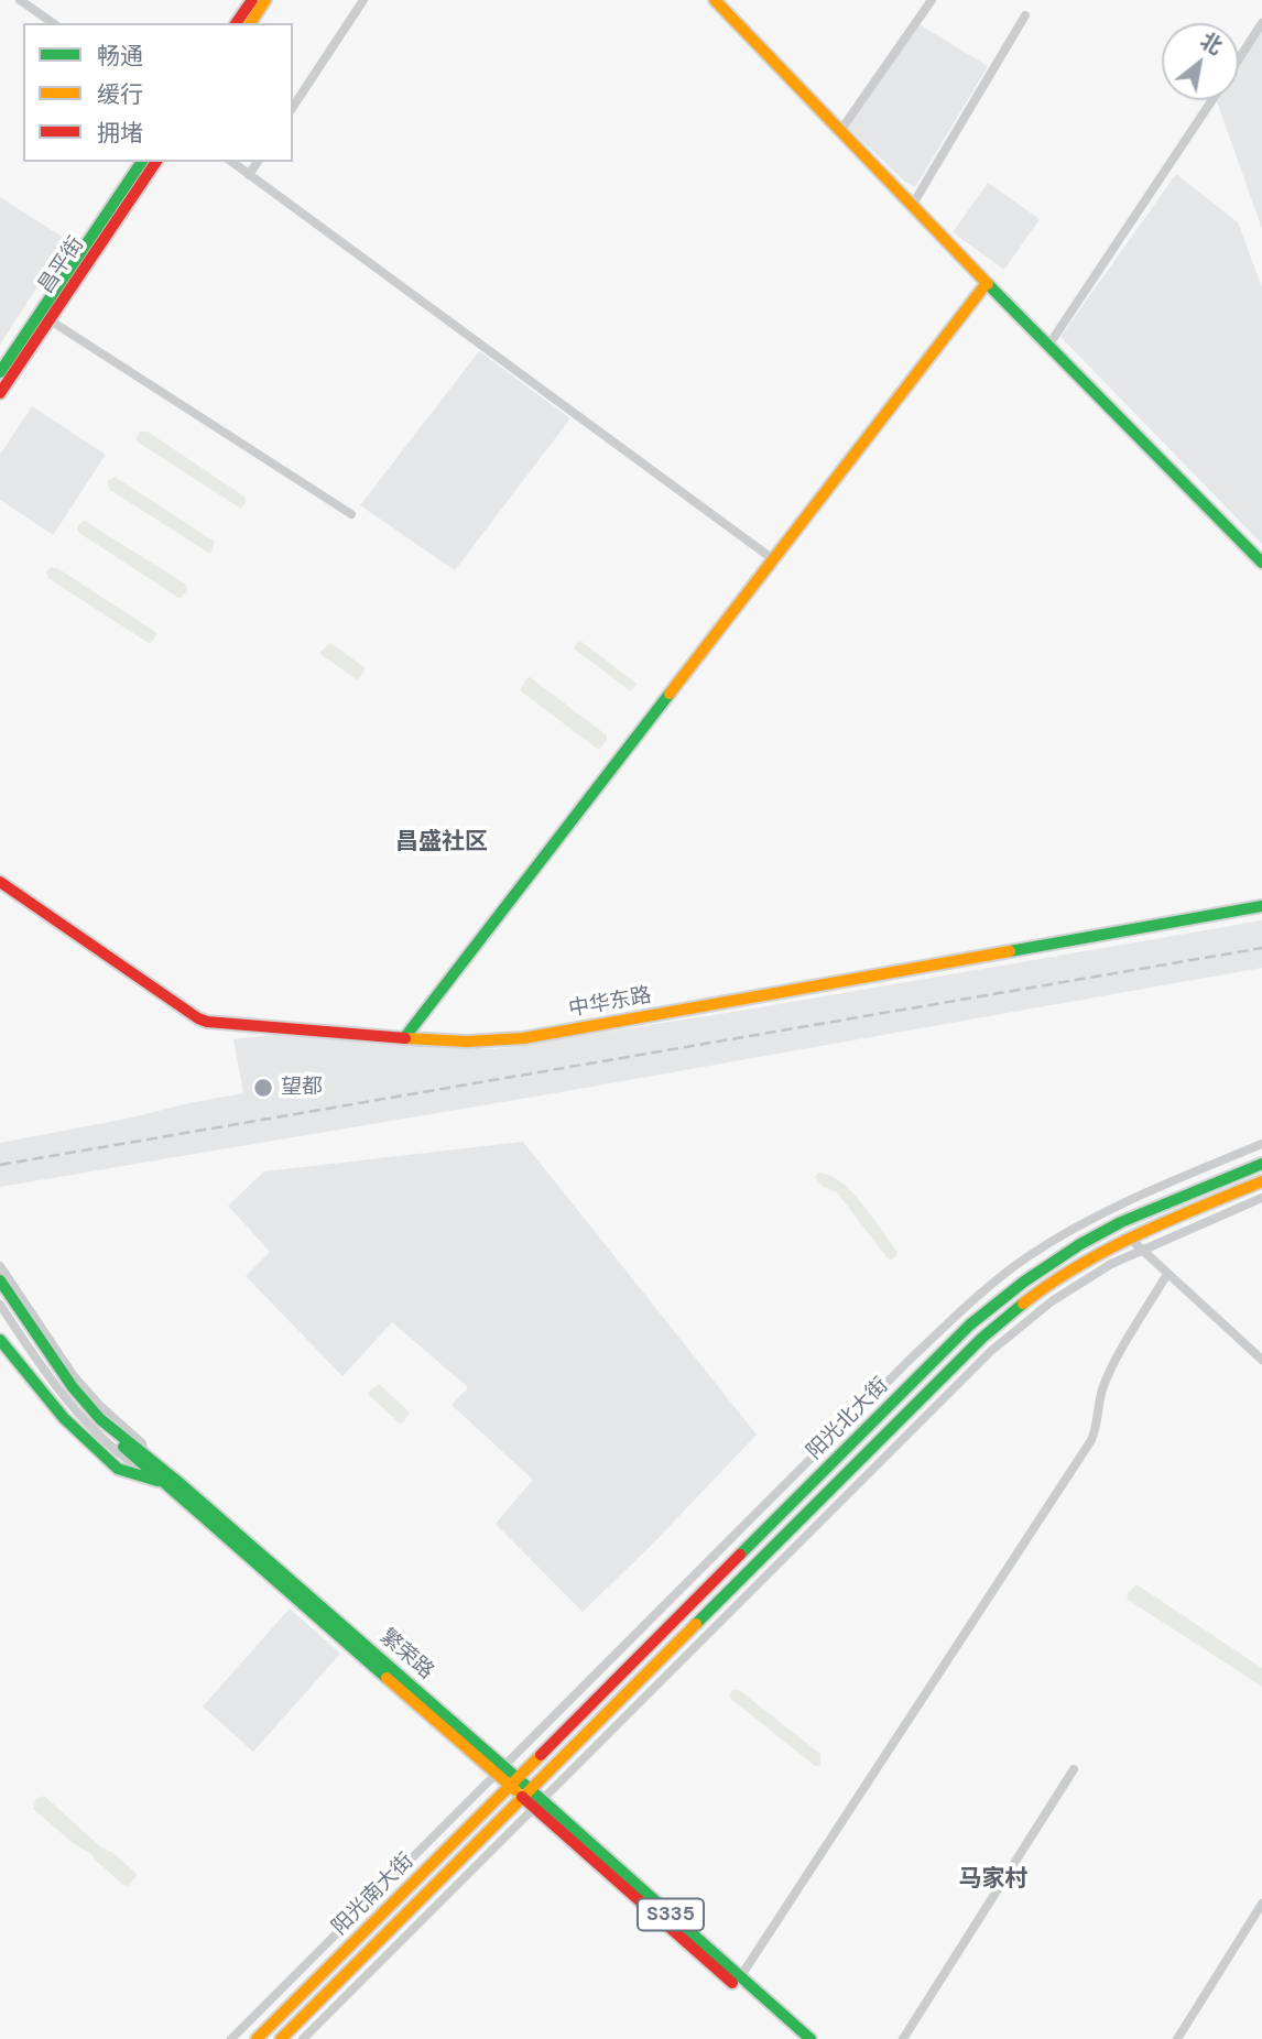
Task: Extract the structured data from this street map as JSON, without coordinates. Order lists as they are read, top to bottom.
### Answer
{
  "streets": {
    "main road": [
      "昌平街",
      "中华东路",
      "阳光北大街",
      "繁荣路",
      "阳光南大街",
      "S335"
    ]
  },
  "crossings": [
    ["阳光北大街", "繁荣路"],
    ["阳光北大街", "阳光南大街"],
    ["繁荣路", "阳光南大街"]
  ],
  "districts": ["昌盛社区", "马家村"],
  "places": ["望都"],
  "legend": ["畅通", "缓行", "拥堵"],
  "north": "top right"
}
